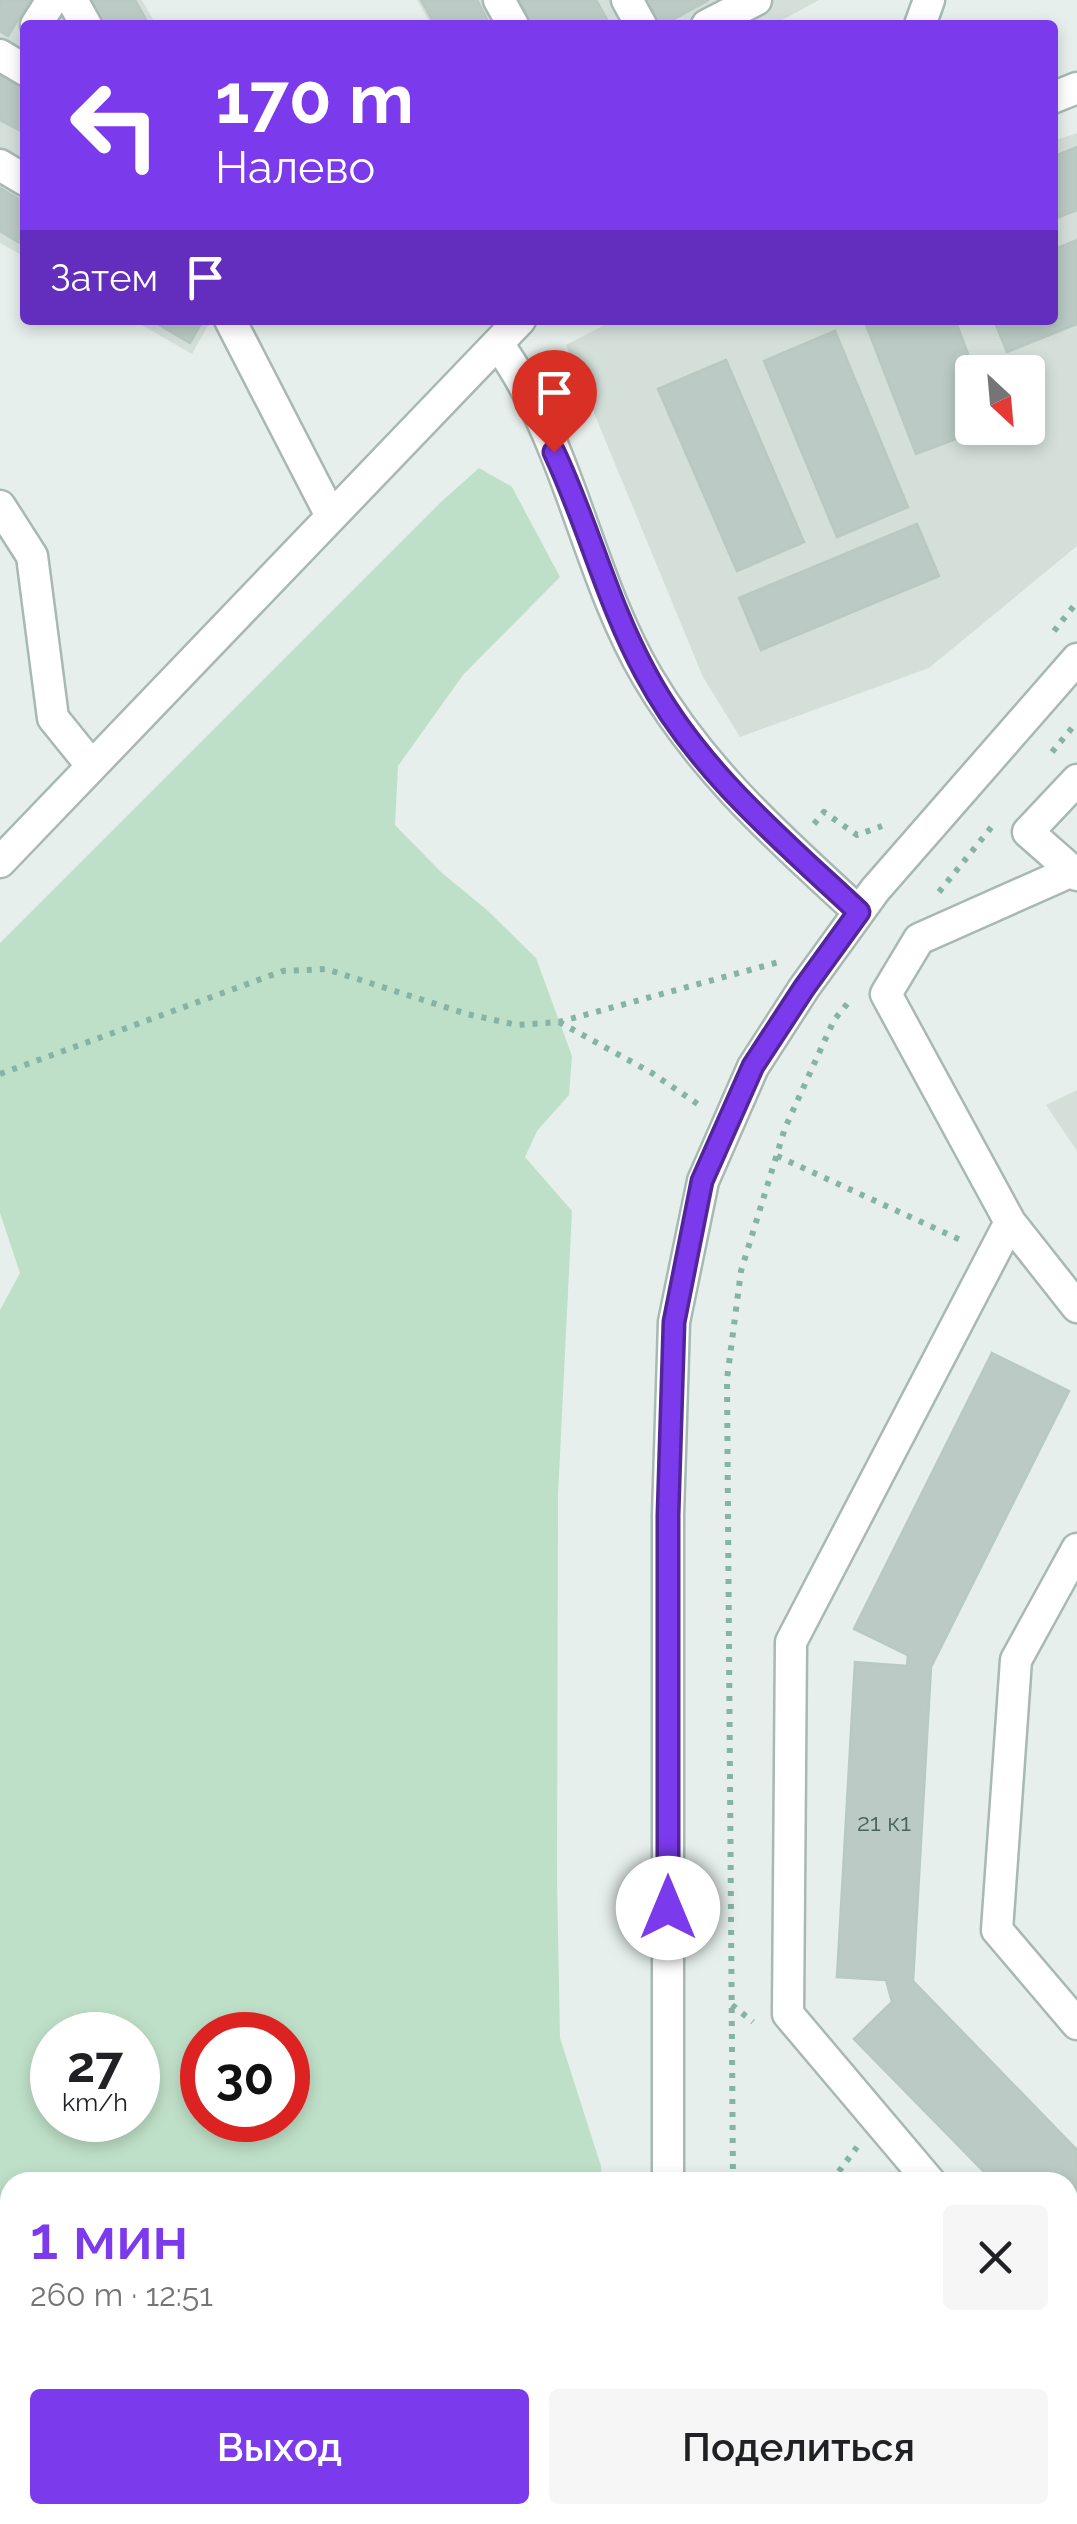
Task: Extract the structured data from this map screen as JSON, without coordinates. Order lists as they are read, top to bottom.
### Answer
{
  "house_numbers": ["21 к1"],
  "north": "bottom right",
  "page": {
    "turn": ["170 m", "Налево"],
    "then": "Затем",
    "speed": "27 km/h",
    "limit": "30",
    "heading": ["1 мин", "260 m · 12:51"],
    "buttons": ["Выход", "Поделиться"]
  }
}
